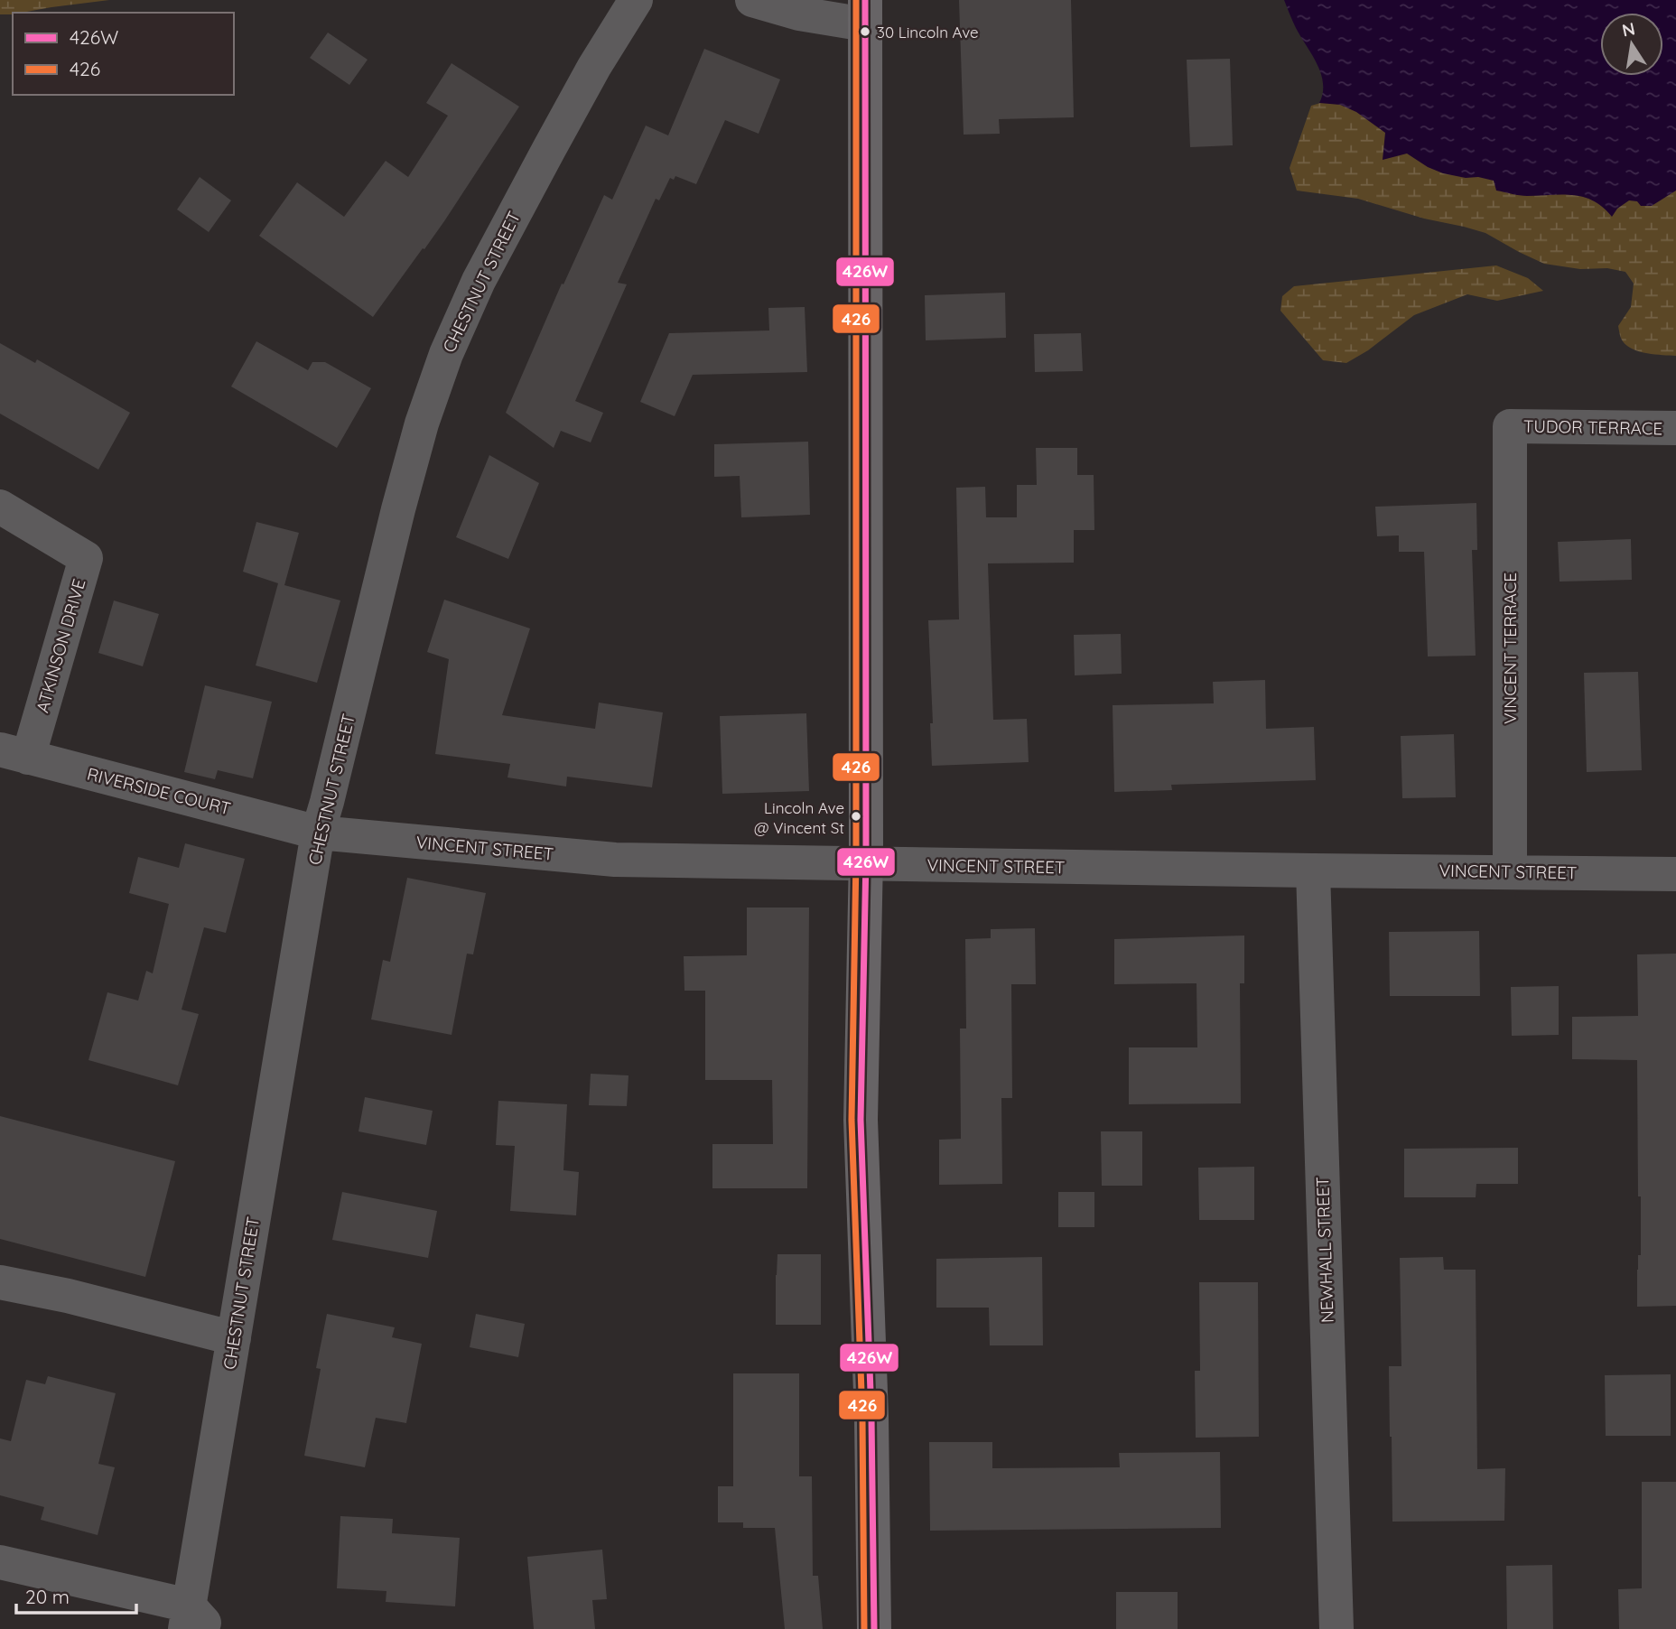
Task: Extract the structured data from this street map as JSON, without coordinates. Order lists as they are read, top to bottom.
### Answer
{
  "streets": {
    "street": [
      "CHESTNUT STREET",
      "TUDOR TERRACE",
      "ATKINSON DRIVE",
      "VINCENT TERRACE",
      "RIVERSIDE COURT",
      "VINCENT STREET",
      "NEWHALL STREET"
    ]
  },
  "crossings": [
    ["CHESTNUT STREET", "RIVERSIDE COURT"],
    ["CHESTNUT STREET", "VINCENT STREET"],
    ["TUDOR TERRACE", "VINCENT TERRACE"],
    ["ATKINSON DRIVE", "RIVERSIDE COURT"],
    ["VINCENT TERRACE", "VINCENT STREET"],
    ["RIVERSIDE COURT", "VINCENT STREET"],
    ["VINCENT STREET", "NEWHALL STREET"]
  ],
  "places": ["30 Lincoln Ave", "Lincoln Ave @ Vincent St"],
  "lines": ["transit line 426W", "transit line 426"],
  "legend": ["426W", "426"],
  "scale_bar": "20 m",
  "north": "top"
}
